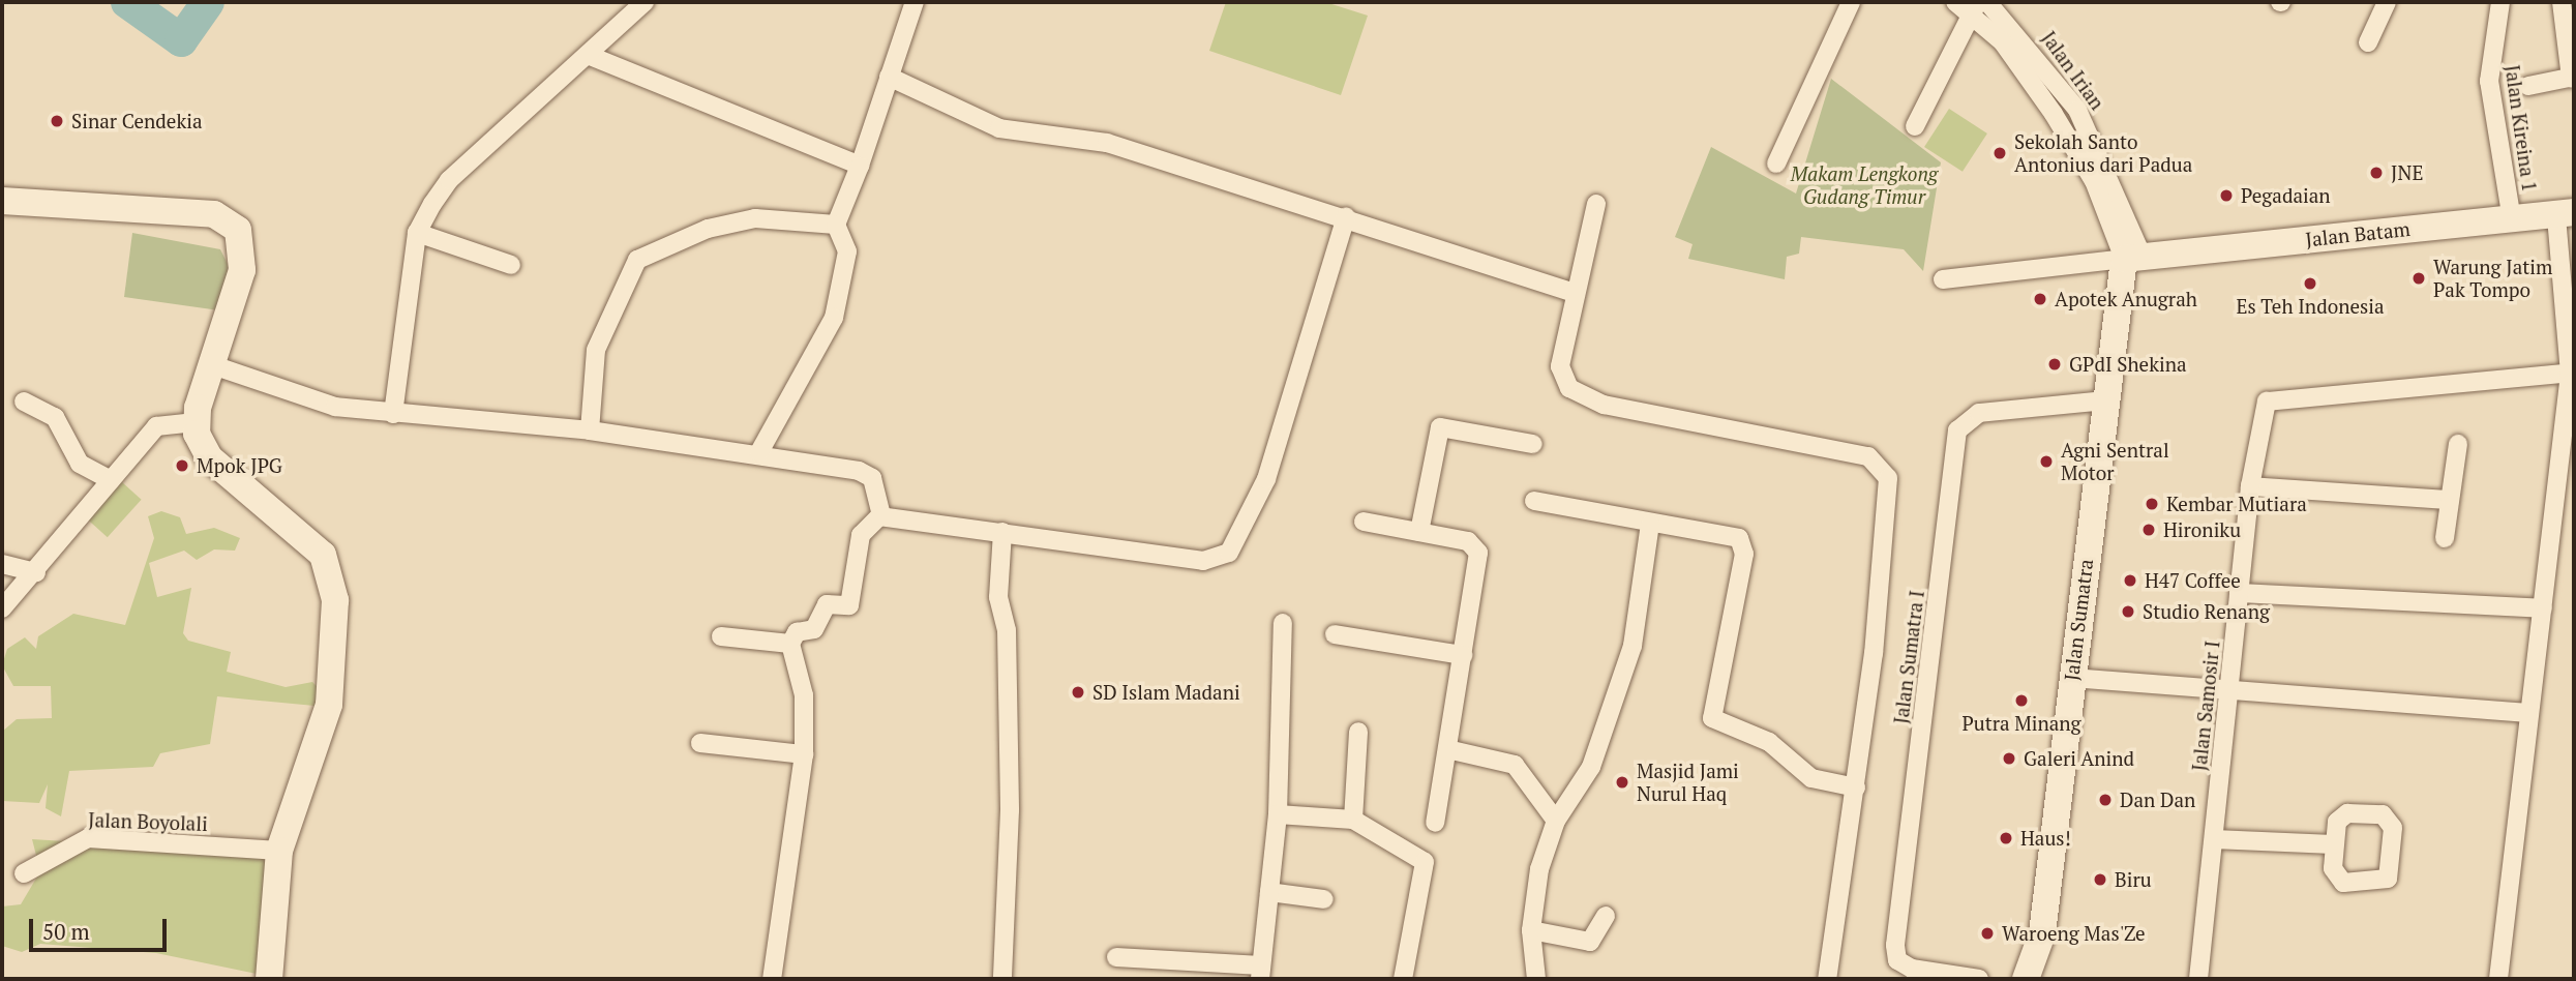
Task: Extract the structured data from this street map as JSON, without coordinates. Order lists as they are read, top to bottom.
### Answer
{
  "streets": {
    "street": [
      "Jalan Irian",
      "Jalan Kireina 1",
      "Jalan Batam",
      "Jalan Sumatra",
      "Jalan Sumatra I",
      "Jalan Samosir I",
      "Jalan Boyolali"
    ]
  },
  "crossings": [
    ["Jalan Irian", "Jalan Batam"],
    ["Jalan Irian", "Jalan Sumatra"],
    ["Jalan Kireina 1", "Jalan Batam"],
    ["Jalan Batam", "Jalan Sumatra"],
    ["Jalan Sumatra", "Jalan Sumatra I"]
  ],
  "parks": ["Makam Lengkong Gudang Timur"],
  "places": [
    "Sinar Cendekia",
    "Sekolah Santo Antonius dari Padua",
    "JNE",
    "Pegadaian",
    "Warung Jatim Pak Tompo",
    "Es Teh Indonesia",
    "Apotek Anugrah",
    "GPdI Shekina",
    "Agni Sentral Motor",
    "Mpok JPG",
    "Kembar Mutiara",
    "Hironiku",
    "H47 Coffee",
    "Studio Renang",
    "SD Islam Madani",
    "Putra Minang",
    "Galeri Anind",
    "Masjid Jami Nurul Haq",
    "Dan Dan",
    "Haus!",
    "Biru",
    "Waroeng Mas'Ze"
  ],
  "scale_bar": "50 m"
}
